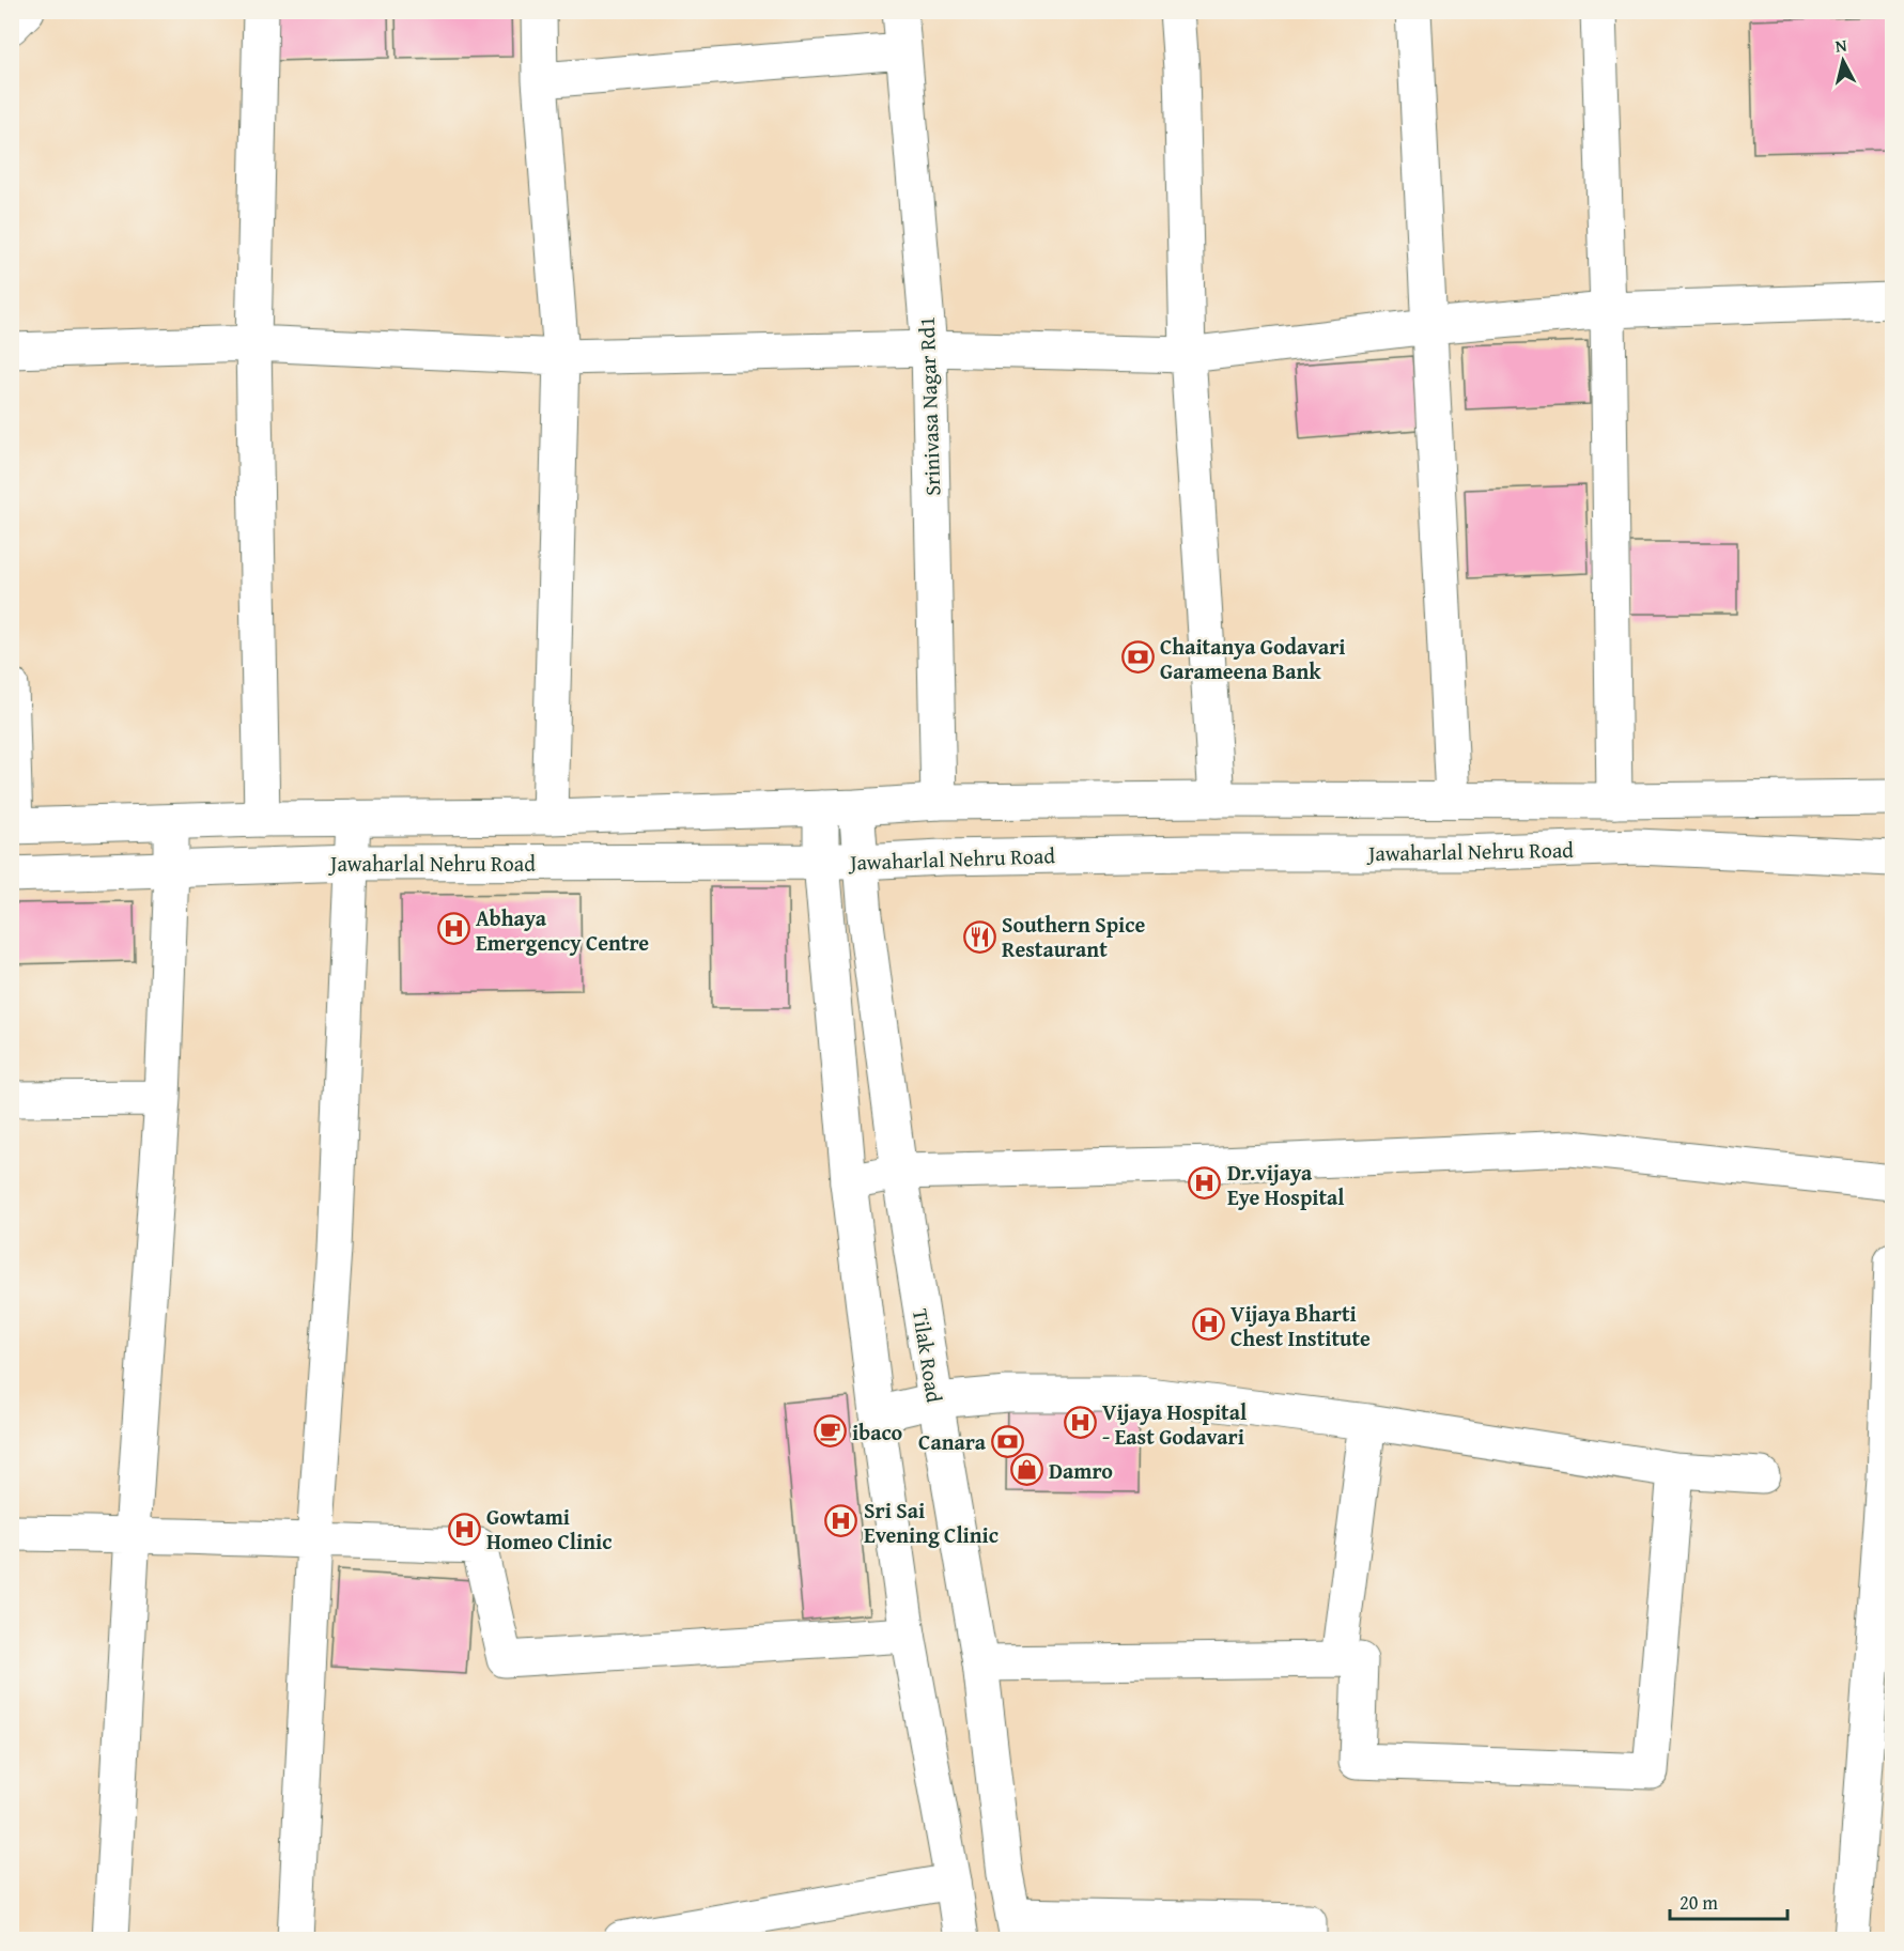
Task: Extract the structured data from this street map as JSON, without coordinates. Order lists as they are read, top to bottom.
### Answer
{
  "streets": {
    "street": ["Srinivasa Nagar Rd1", "Jawaharlal Nehru Road", "Tilak Road"]
  },
  "crossings": [
    ["Jawaharlal Nehru Road", "Tilak Road"]
  ],
  "places": {
    "bank": ["Chaitanya Godavari Garameena Bank", "Canara"],
    "hospital": [
      "Abhaya Emergency Centre",
      "Dr.vijaya Eye Hospital",
      "Vijaya Bharti Chest Institute",
      "Vijaya Hospital - East Godavari",
      "Sri Sai Evening Clinic",
      "Gowtami Homeo Clinic"
    ],
    "restaurant": ["Southern Spice Restaurant"],
    "cafe": ["ibaco"],
    "shop": ["Damro"]
  },
  "scale_bar": "20 m",
  "north": "top"
}
